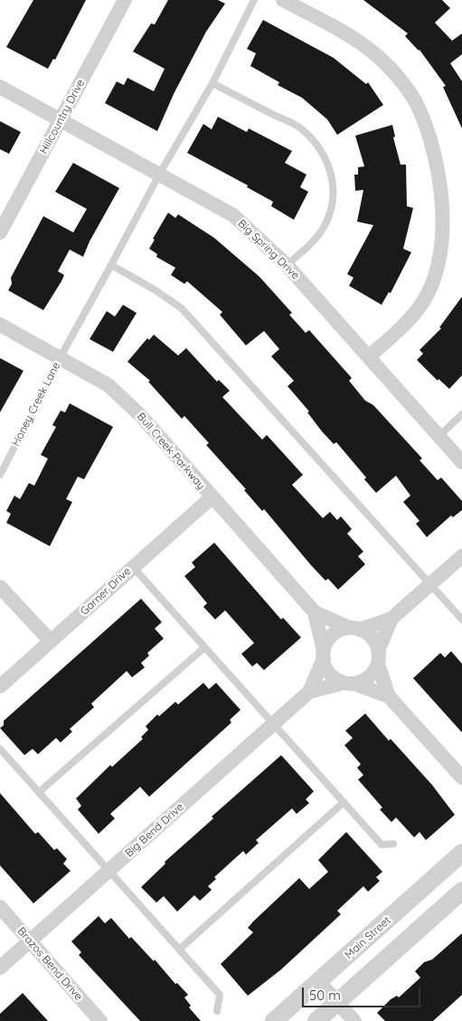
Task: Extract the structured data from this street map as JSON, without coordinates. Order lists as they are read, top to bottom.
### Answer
{
  "streets": {
    "street": [
      "Hillcountry Drive",
      "Big Spring Drive",
      "Bull Creek Parkway",
      "Garner Drive",
      "Big Bend Drive",
      "Main Street",
      "Brazos Bend Drive"
    ],
    "lane": ["Honey Creek Lane"]
  },
  "crossings": [
    ["Hillcountry Drive", "Big Spring Drive"],
    ["Big Spring Drive", "Honey Creek Lane"],
    ["Honey Creek Lane", "Bull Creek Parkway"],
    ["Bull Creek Parkway", "Garner Drive"],
    ["Bull Creek Parkway", "Big Bend Drive"],
    ["Big Bend Drive", "Brazos Bend Drive"]
  ],
  "scale_bar": "50 m"
}
